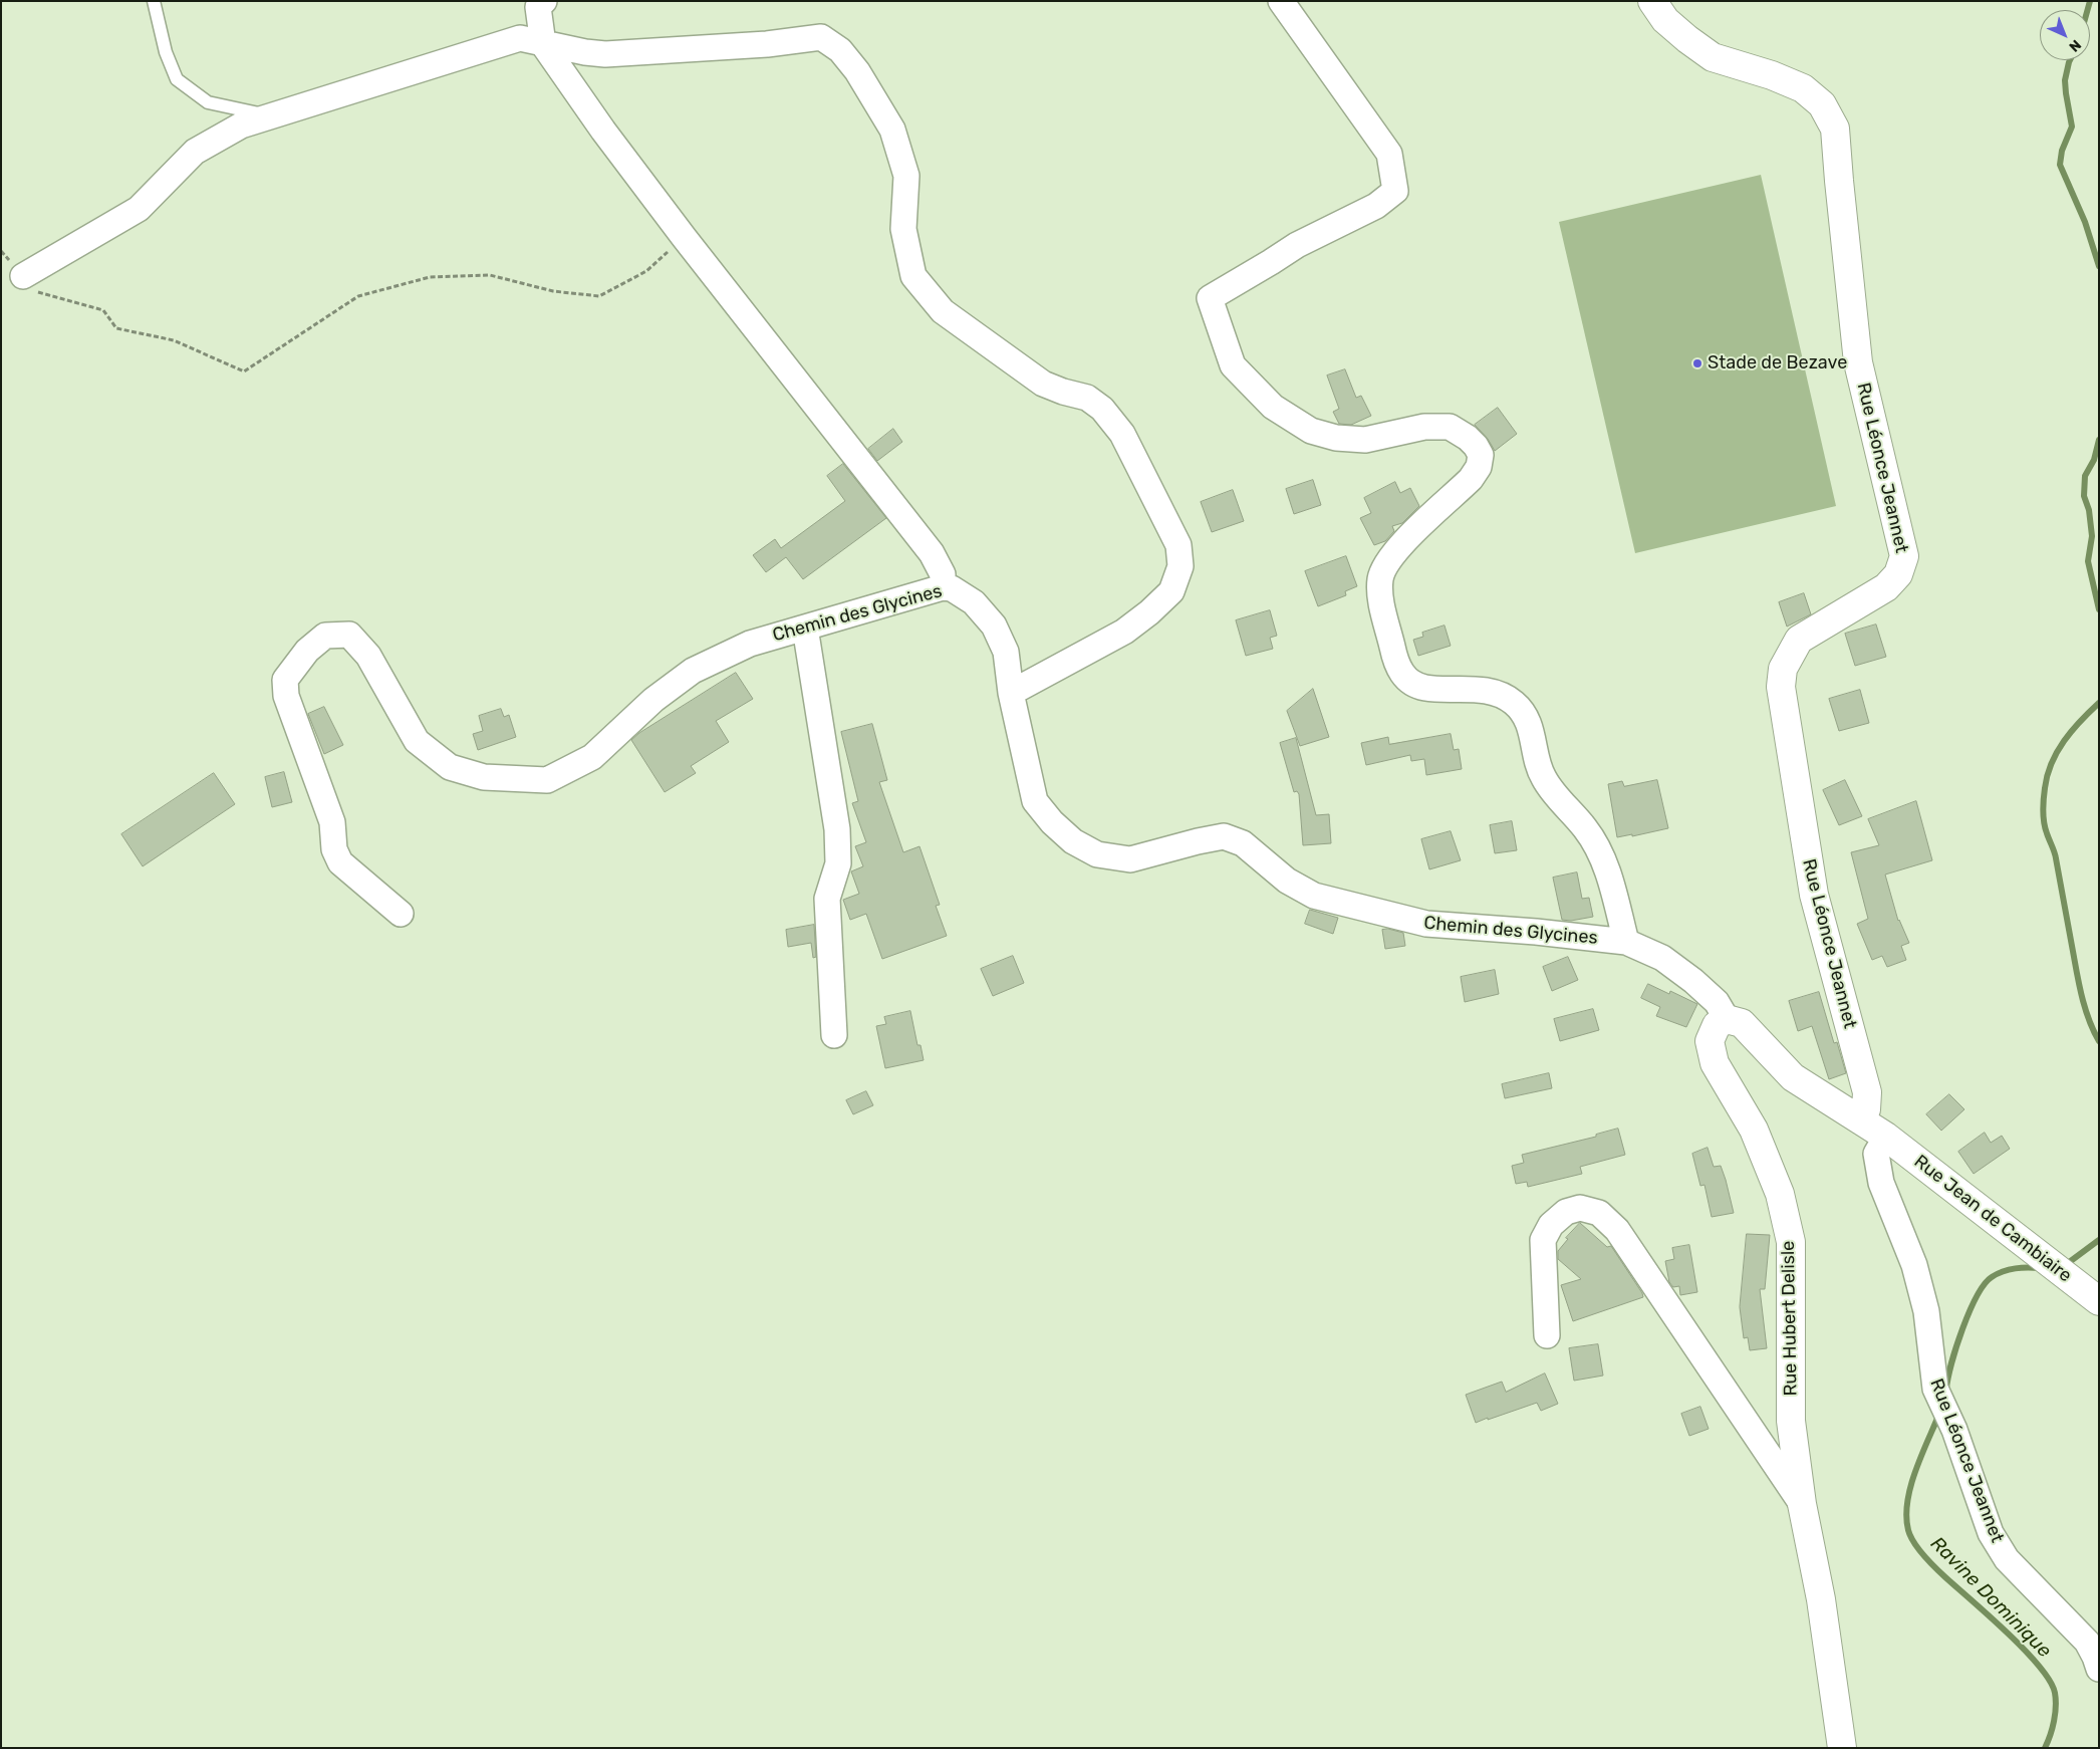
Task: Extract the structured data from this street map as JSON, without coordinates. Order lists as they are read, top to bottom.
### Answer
{
  "streets": {
    "street": [
      "Rue Léonce Jeannet",
      "Chemin des Glycines",
      "Rue Jean de Cambiaire",
      "Rue Hubert Delisle"
    ]
  },
  "crossings": [
    ["Rue Léonce Jeannet", "Rue Jean de Cambiaire"],
    ["Chemin des Glycines", "Rue Hubert Delisle"]
  ],
  "water": ["Ravine Dominique"],
  "places": ["Stade de Bezave"],
  "north": "bottom right"
}
